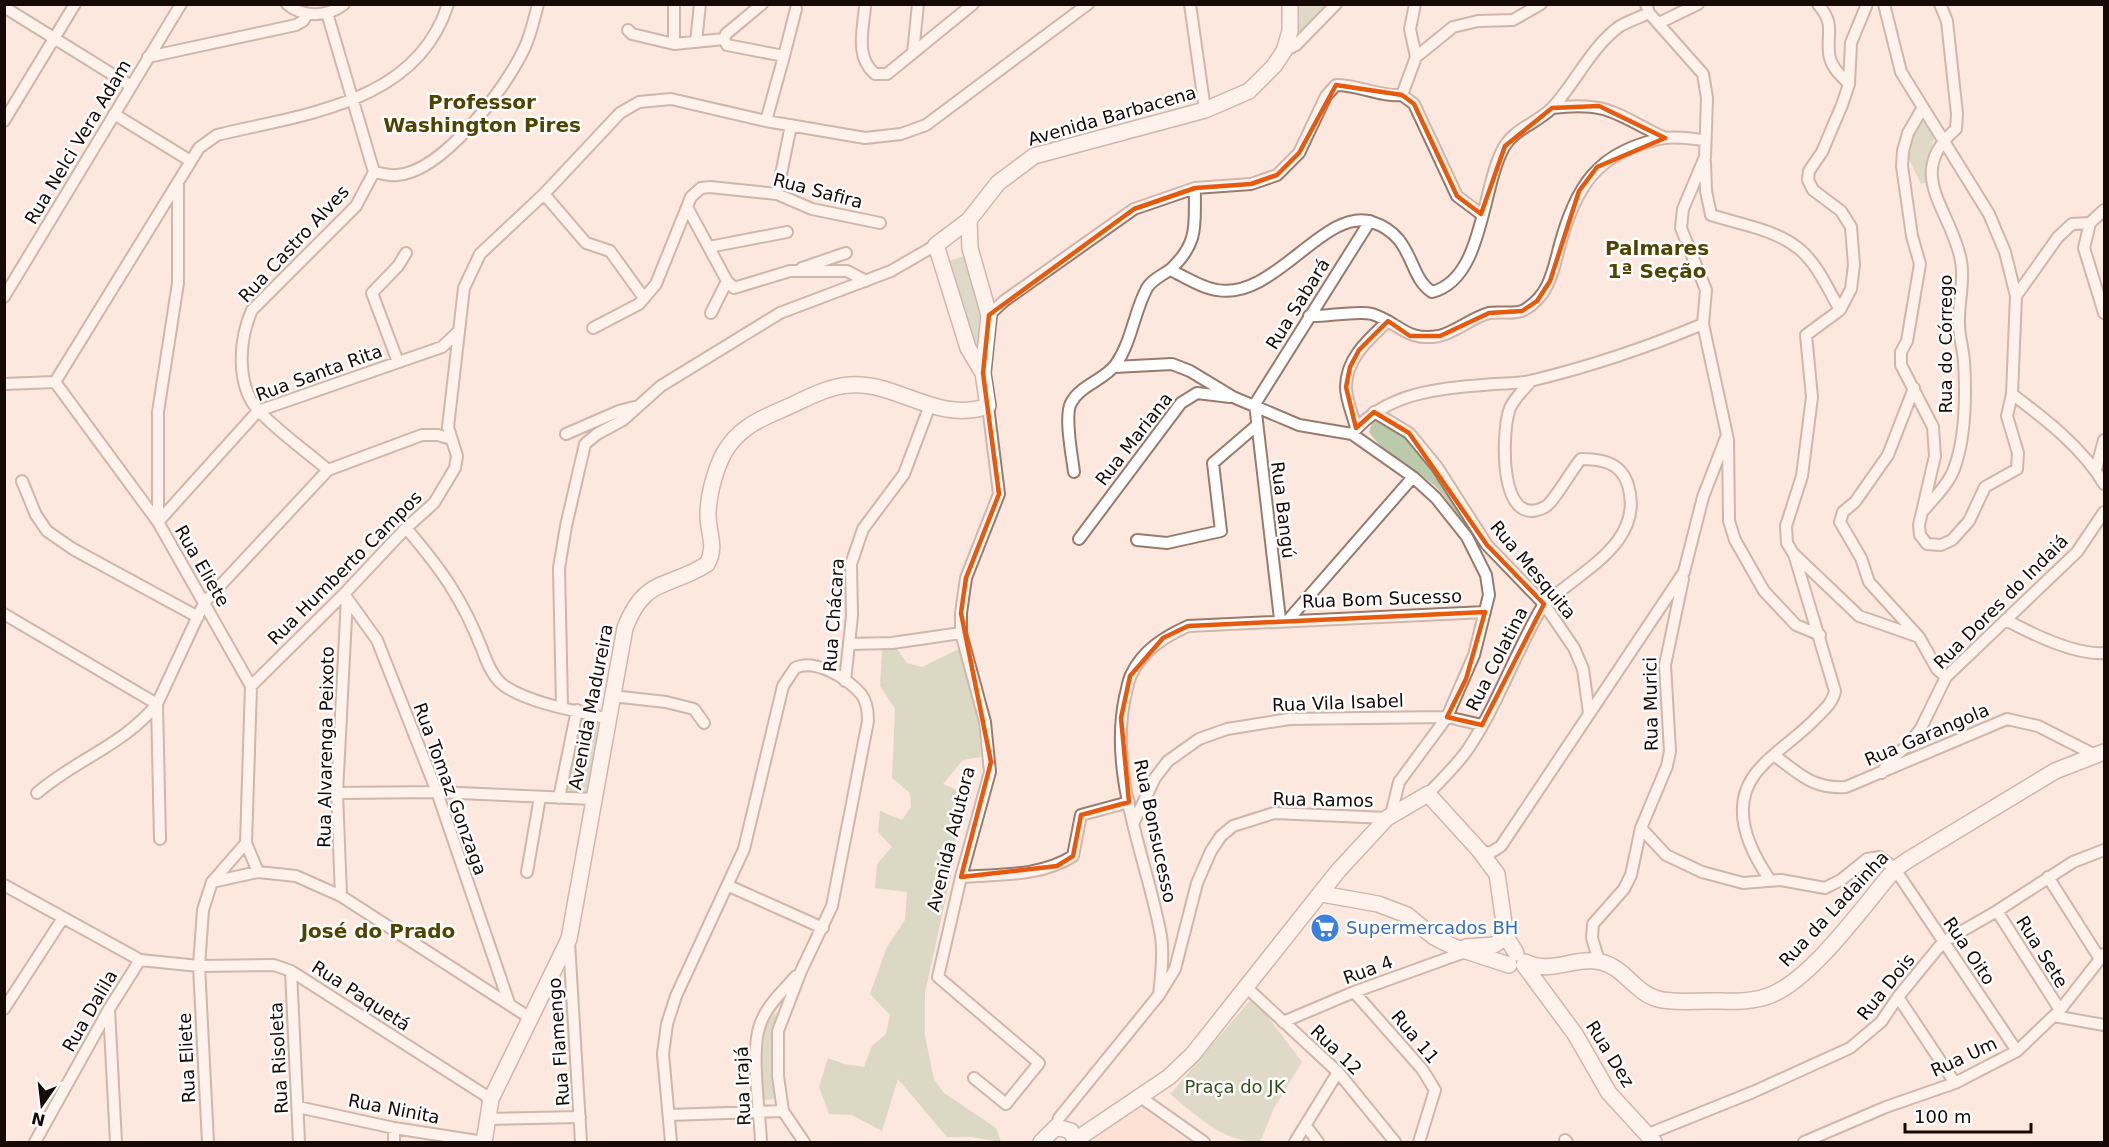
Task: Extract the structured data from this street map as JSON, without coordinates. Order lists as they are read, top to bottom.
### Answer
{
  "streets": {
    "street": [
      "Avenida Barbacena",
      "Rua Nelci Vera Adam",
      "Rua Safira",
      "Rua Castro Alves",
      "Rua Sabará",
      "Rua do Córrego",
      "Rua Santa Rita",
      "Rua Mariana",
      "Rua Bangú",
      "Rua Eliete",
      "Rua Humberto Campos",
      "Rua Mesquita",
      "Rua Bom Sucesso",
      "Rua Dores do Indaiá",
      "Rua Chácara",
      "Rua Colatina",
      "Rua Vila Isabel",
      "Rua Murici",
      "Avenida Madureira",
      "Rua Garangola",
      "Rua Alvarenga Peixoto",
      "Rua Tomaz Gonzaga",
      "Rua Ramos",
      "Rua Bonsucesso",
      "Avenida Adutora",
      "Rua da Ladainha",
      "Rua Oito",
      "Rua Sete",
      "Rua 4",
      "Rua Dois",
      "Rua Paquetá",
      "Rua Dalila",
      "Rua 11",
      "Rua Flamengo",
      "Rua 12",
      "Rua Dez",
      "Rua Um",
      "Rua Risoleta",
      "Rua Irajá",
      "Rua Ninita"
    ]
  },
  "crossings": [
    ["Rua Castro Alves", "Rua Santa Rita"],
    ["Rua Sabará", "Rua Bangú"],
    ["Rua Santa Rita", "Rua Eliete"],
    ["Rua Santa Rita", "Rua Humberto Campos"],
    ["Rua Bangú", "Rua Bom Sucesso"],
    ["Rua Bangú", "Rua Bonsucesso"],
    ["Rua Eliete", "Rua Humberto Campos"],
    ["Rua Eliete", "Rua Paquetá"],
    ["Rua Humberto Campos", "Rua Alvarenga Peixoto"],
    ["Rua Humberto Campos", "Rua Tomaz Gonzaga"],
    ["Rua Mesquita", "Rua Colatina"],
    ["Rua Bom Sucesso", "Rua Bonsucesso"],
    ["Rua Dores do Indaiá", "Rua Garangola"],
    ["Rua Chácara", "Avenida Madureira"],
    ["Rua Chácara", "Rua Irajá"],
    ["Rua Colatina", "Rua Vila Isabel"],
    ["Rua Vila Isabel", "Rua Bonsucesso"],
    ["Rua Murici", "Rua da Ladainha"],
    ["Avenida Madureira", "Avenida Adutora"],
    ["Avenida Madureira", "Rua Paquetá"],
    ["Avenida Madureira", "Rua Flamengo"],
    ["Avenida Madureira", "Rua Ninita"],
    ["Rua Garangola", "Rua da Ladainha"],
    ["Rua Alvarenga Peixoto", "Rua Tomaz Gonzaga"],
    ["Rua Ramos", "Rua Bonsucesso"],
    ["Rua da Ladainha", "Rua Oito"],
    ["Rua Oito", "Rua Dois"],
    ["Rua Oito", "Rua Um"],
    ["Rua Sete", "Rua Dois"],
    ["Rua Sete", "Rua Um"],
    ["Rua 4", "Rua 11"],
    ["Rua 4", "Rua 12"],
    ["Rua Dois", "Rua Dez"],
    ["Rua Paquetá", "Rua Dalila"],
    ["Rua Paquetá", "Rua Risoleta"],
    ["Rua Risoleta", "Rua Ninita"]
  ],
  "districts": ["Professor Washington Pires", "Palmares 1ª Seção", "José do Prado"],
  "parks": ["Praça do JK"],
  "places": {
    "supermarket": ["Supermercados BH"]
  },
  "scale_bar": "100 m",
  "north": "bottom"
}
